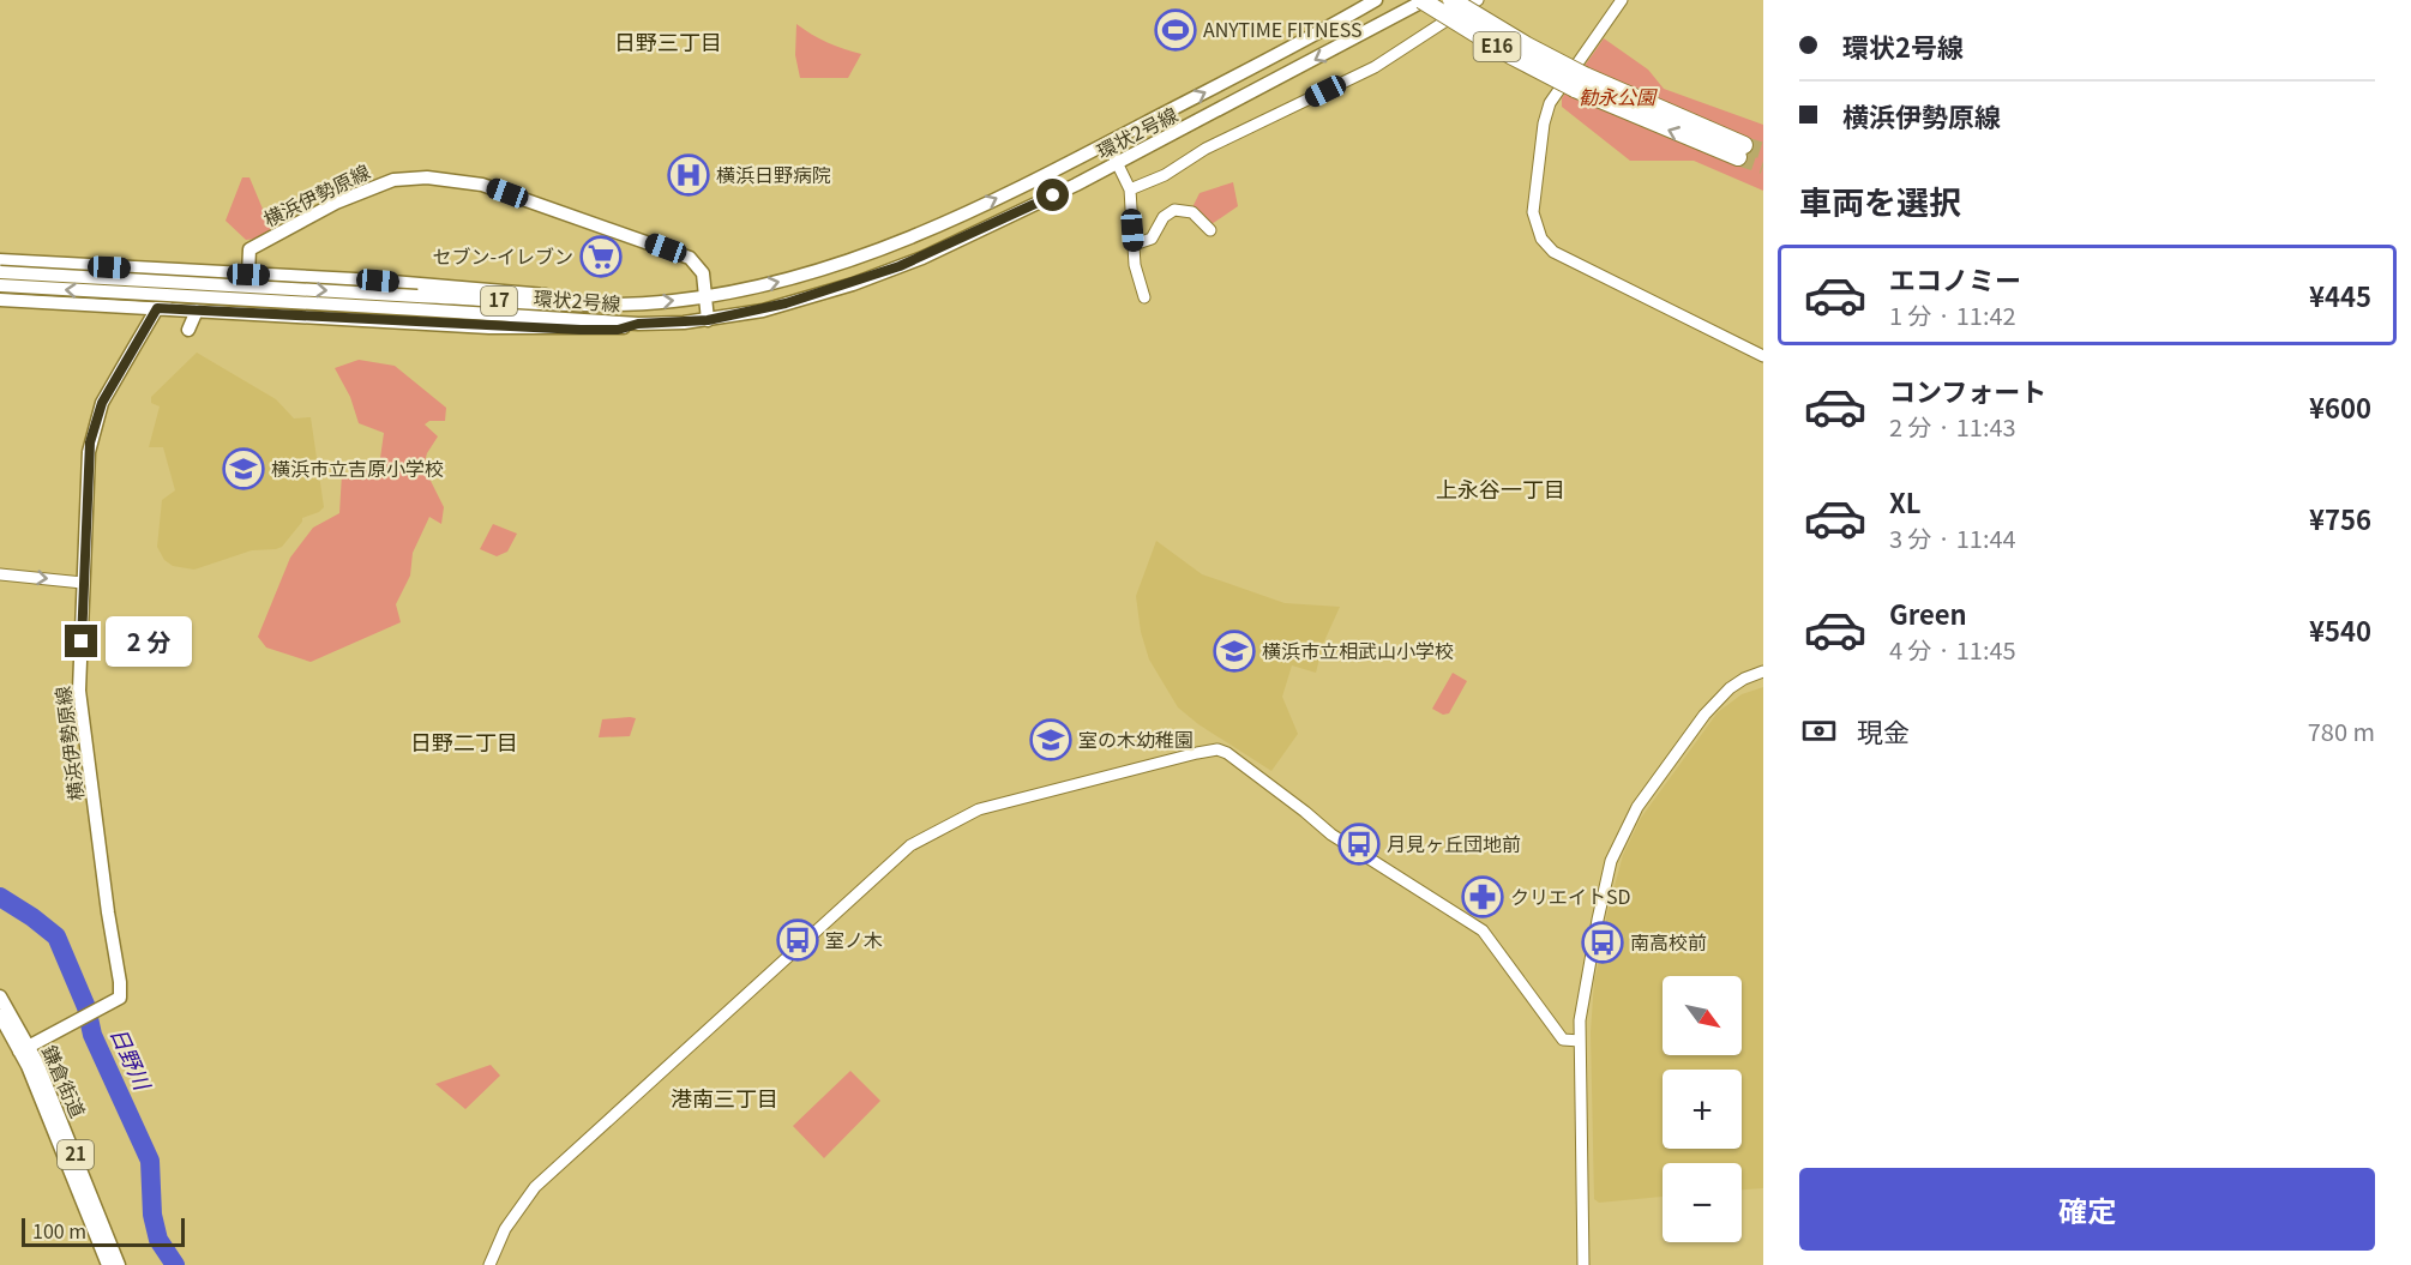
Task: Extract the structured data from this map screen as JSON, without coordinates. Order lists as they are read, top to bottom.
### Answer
{
  "streets": {
    "highway": ["E16"],
    "main road": [
      "環状2号線",
      "横浜伊勢原線",
      "17",
      "鎌倉街道",
      "21"
    ]
  },
  "crossings": [
    ["E16", "環状2号線"],
    ["環状2号線", "横浜伊勢原線"],
    ["横浜伊勢原線", "鎌倉街道"]
  ],
  "districts": [
    "日野三丁目",
    "上永谷一丁目",
    "日野二丁目",
    "港南三丁目"
  ],
  "water": ["日野川"],
  "parks": ["勧永公園"],
  "places": {
    "sports": ["ANYTIME FITNESS"],
    "hospital": ["横浜日野病院"],
    "supermarket": ["セブン-イレブン"],
    "school or university": ["横浜市立吉原小学校", "横浜市立相武山小学校", "室の木幼稚園"],
    "bus stop": ["月見ヶ丘団地前", "室ノ木", "南高校前"],
    "pharmacy": ["クリエイトSD"]
  },
  "scale_bar": "100 m",
  "north": "bottom right",
  "page": {
    "banner": ["環状2号線", "横浜伊勢原線"],
    "heading": "車両を選択",
    "list": [
      {
        "name": "エコノミー",
        "note": "1 分 · 11:42",
        "value": "¥445"
      },
      {
        "name": "コンフォート",
        "note": "2 分 · 11:43",
        "value": "¥600"
      },
      {
        "name": "XL",
        "note": "3 分 · 11:44",
        "value": "¥756"
      },
      {
        "name": "Green",
        "note": "4 分 · 11:45",
        "value": "¥540"
      }
    ],
    "bubble": "2 分",
    "pay": ["現金", "780 m"],
    "map_buttons": ["+", "−"],
    "buttons": "確定",
    "scale": "100 m"
  }
}
